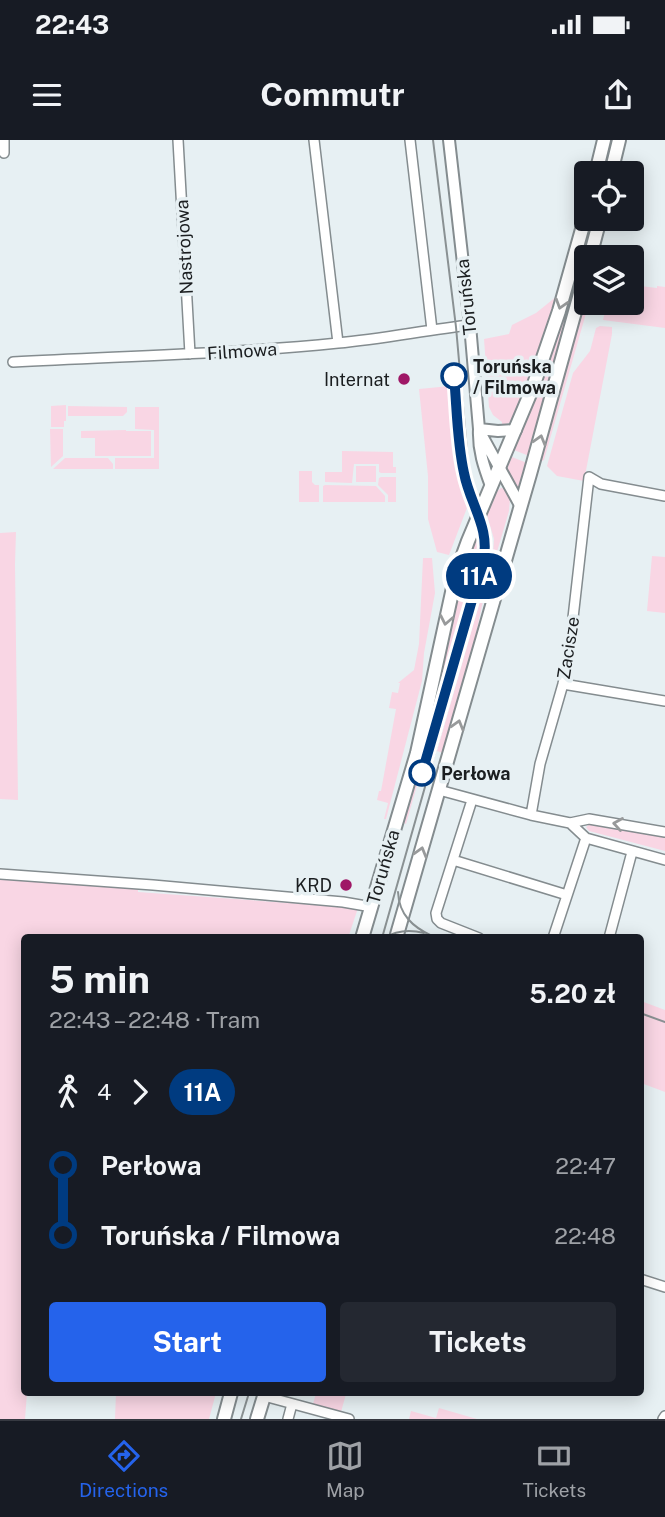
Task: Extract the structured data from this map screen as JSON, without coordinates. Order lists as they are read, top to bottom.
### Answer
{
  "streets": {
    "main road": ["Toruńska"],
    "street": ["Nastrojowa", "Filmowa", "Zacisze"]
  },
  "crossings": [
    ["Nastrojowa", "Filmowa"],
    ["Toruńska", "Filmowa"]
  ],
  "places": [
    "Toruńska / Filmowa",
    "Internat",
    "Perłowa",
    "KRD"
  ],
  "lines": ["tram line 11A"],
  "page": {
    "status": "22:43",
    "header": "Commutr",
    "on_map": "11A",
    "heading": ["5 min", "22:43 – 22:48 · Tram", "5.20 zł"],
    "legs": ["4", "11A"],
    "list": [
      {
        "name": "Perłowa",
        "value": "22:47"
      },
      {
        "name": "Toruńska / Filmowa",
        "value": "22:48"
      }
    ],
    "buttons": ["Start", "Tickets"],
    "tabs": ["Directions", "Map", "Tickets"]
  }
}
